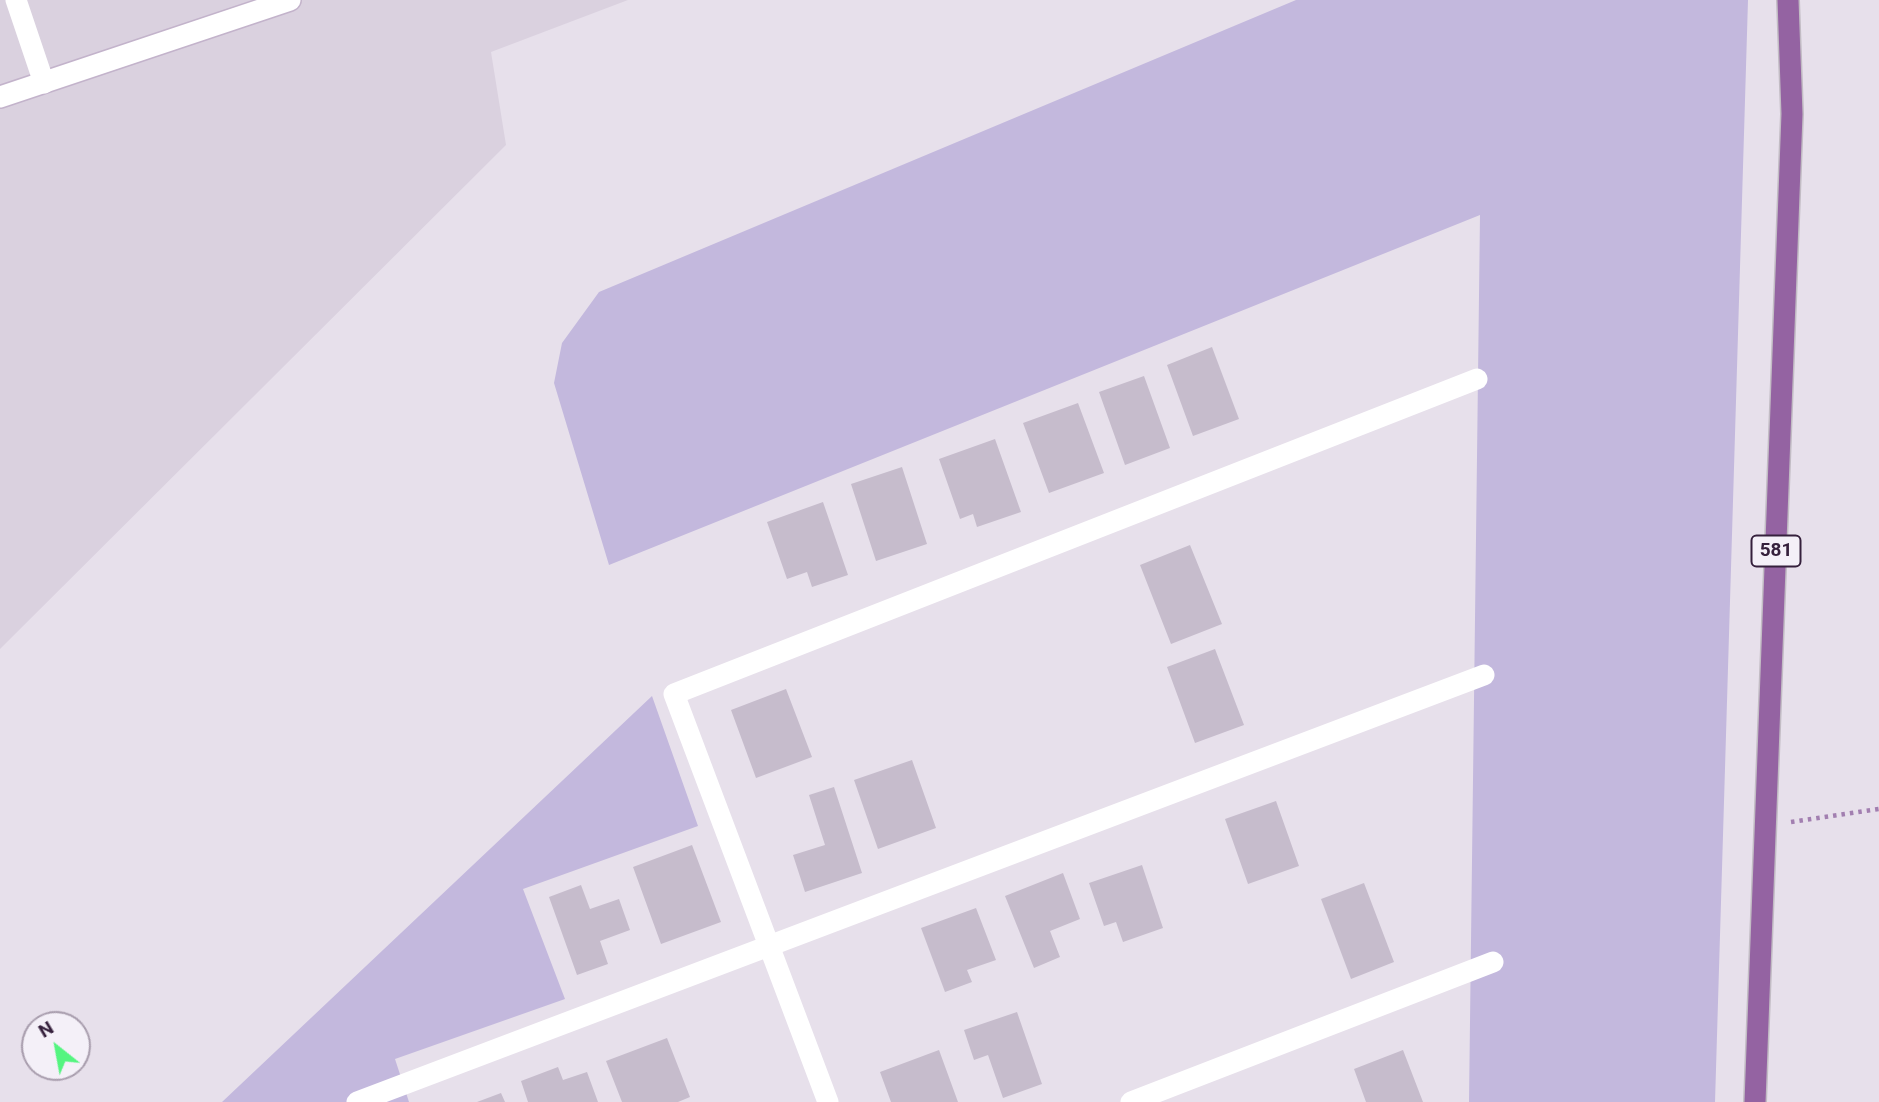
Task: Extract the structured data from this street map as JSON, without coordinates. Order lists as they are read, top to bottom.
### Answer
{
  "streets": {
    "main road": ["581"]
  },
  "north": "top left"
}
